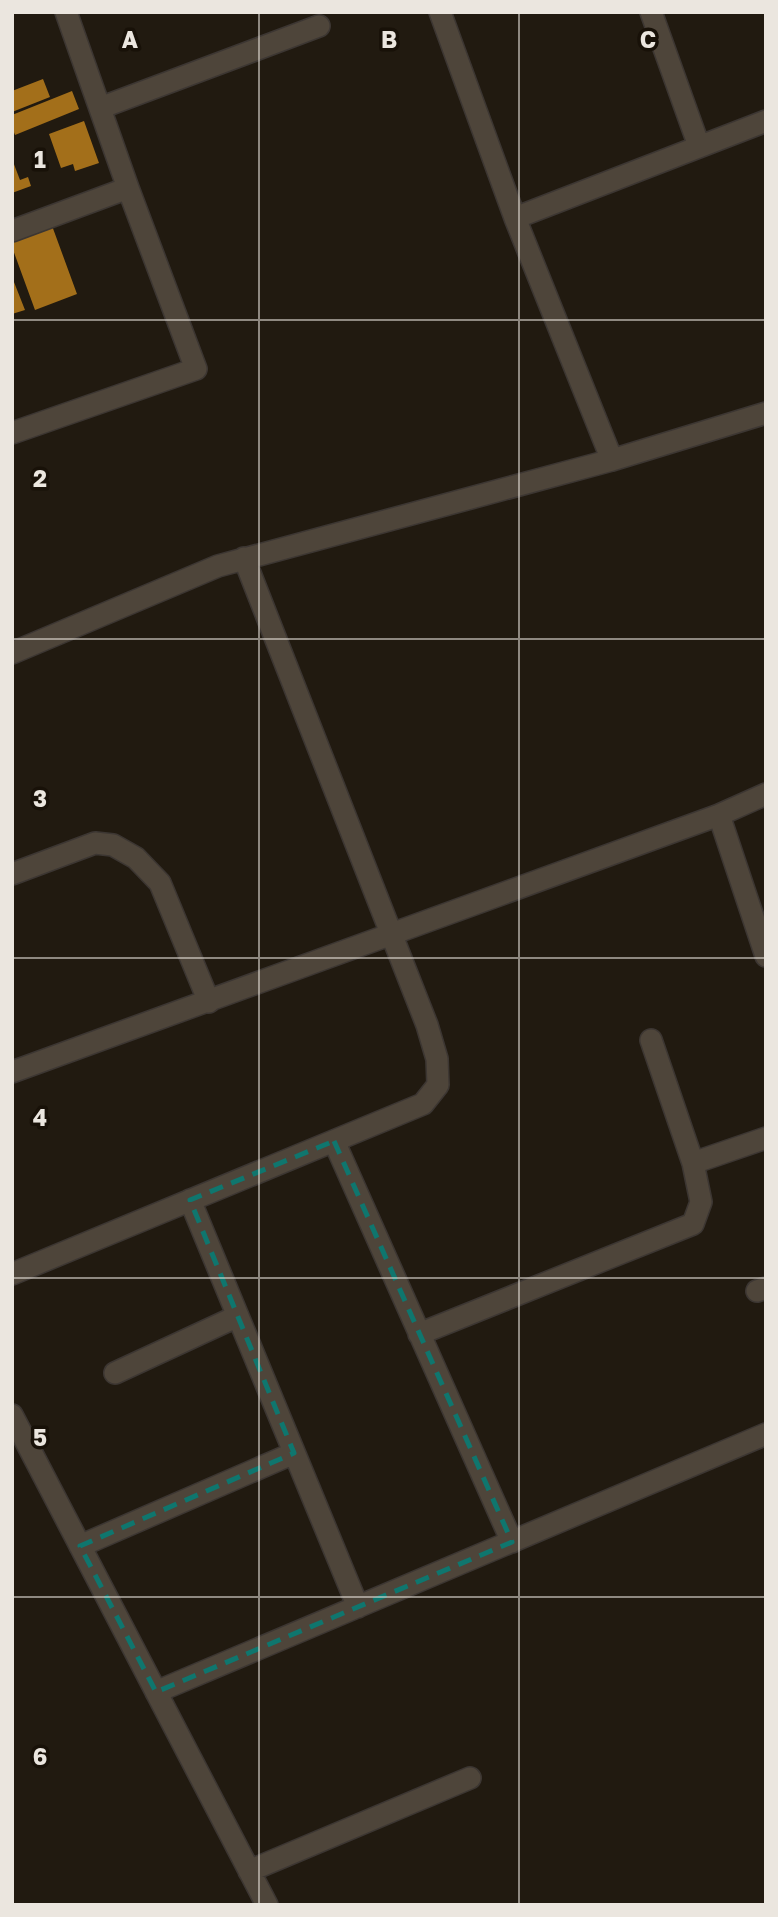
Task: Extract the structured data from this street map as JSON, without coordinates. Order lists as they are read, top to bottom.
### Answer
{
  "grid": {
    "columns": ["A", "B", "C"],
    "rows": [
      "1",
      "2",
      "3",
      "4",
      "5",
      "6"
    ]
  }
}
